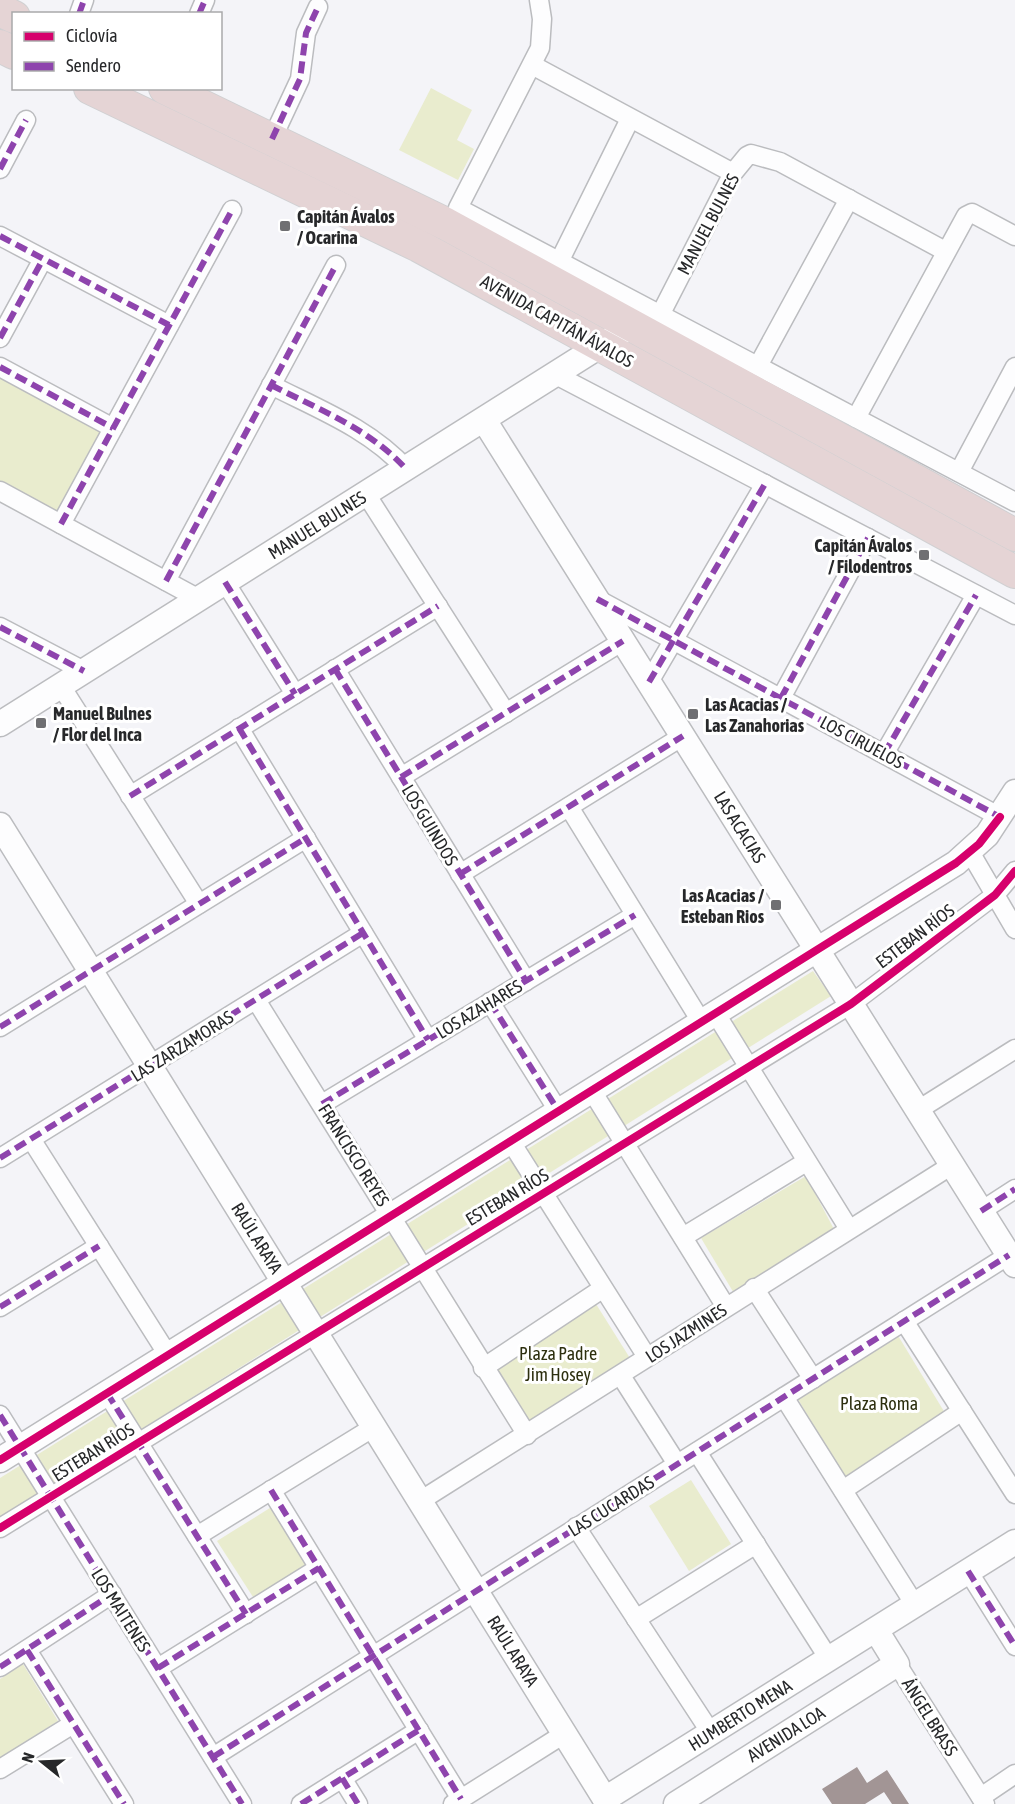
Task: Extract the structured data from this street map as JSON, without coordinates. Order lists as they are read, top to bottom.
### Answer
{
  "streets": {
    "highway": ["AVENIDA CAPITÁN ÁVALOS"],
    "street": [
      "MANUEL BULNES",
      "LOS CIRUELOS",
      "LOS GUINDOS",
      "LAS ACACIAS",
      "ESTEBAN RÍOS",
      "LOS AZAHARES",
      "LAS ZARZAMORAS",
      "FRANCISCO REYES",
      "RAÚL ARAYA",
      "LOS JAZMINES",
      "LAS CUCARDAS",
      "LOS MAITENES",
      "HUMBERTO MENA",
      "ÁNGEL BRASS",
      "AVENIDA LOA"
    ]
  },
  "crossings": [
    ["MANUEL BULNES", "AVENIDA CAPITÁN ÁVALOS"],
    ["MANUEL BULNES", "LAS ACACIAS"],
    ["LOS CIRUELOS", "LAS ACACIAS"],
    ["LOS CIRUELOS", "ESTEBAN RÍOS"],
    ["LOS GUINDOS", "LOS AZAHARES"],
    ["LAS ACACIAS", "ESTEBAN RÍOS"],
    ["LAS ACACIAS", "LOS JAZMINES"],
    ["LAS ACACIAS", "LAS CUCARDAS"],
    ["ESTEBAN RÍOS", "FRANCISCO REYES"],
    ["ESTEBAN RÍOS", "RAÚL ARAYA"],
    ["ESTEBAN RÍOS", "LOS MAITENES"],
    ["LOS AZAHARES", "FRANCISCO REYES"],
    ["LAS ZARZAMORAS", "FRANCISCO REYES"],
    ["LAS ZARZAMORAS", "RAÚL ARAYA"],
    ["FRANCISCO REYES", "LOS JAZMINES"],
    ["RAÚL ARAYA", "LOS JAZMINES"],
    ["RAÚL ARAYA", "LAS CUCARDAS"],
    ["RAÚL ARAYA", "HUMBERTO MENA"],
    ["LAS CUCARDAS", "LOS MAITENES"],
    ["HUMBERTO MENA", "ÁNGEL BRASS"],
    ["ÁNGEL BRASS", "AVENIDA LOA"]
  ],
  "parks": ["Plaza Padre Jim Hosey", "Plaza Roma"],
  "places": {
    "transit": [
      "Capitán Ávalos / Ocarina",
      "Capitán Ávalos / Filodentros",
      "Las Acacias / Las Zanahorias",
      "Manuel Bulnes / Flor del Inca",
      "Las Acacias / Esteban Rios"
    ]
  },
  "legend": ["Ciclovía", "Sendero"],
  "north": "left"
}
